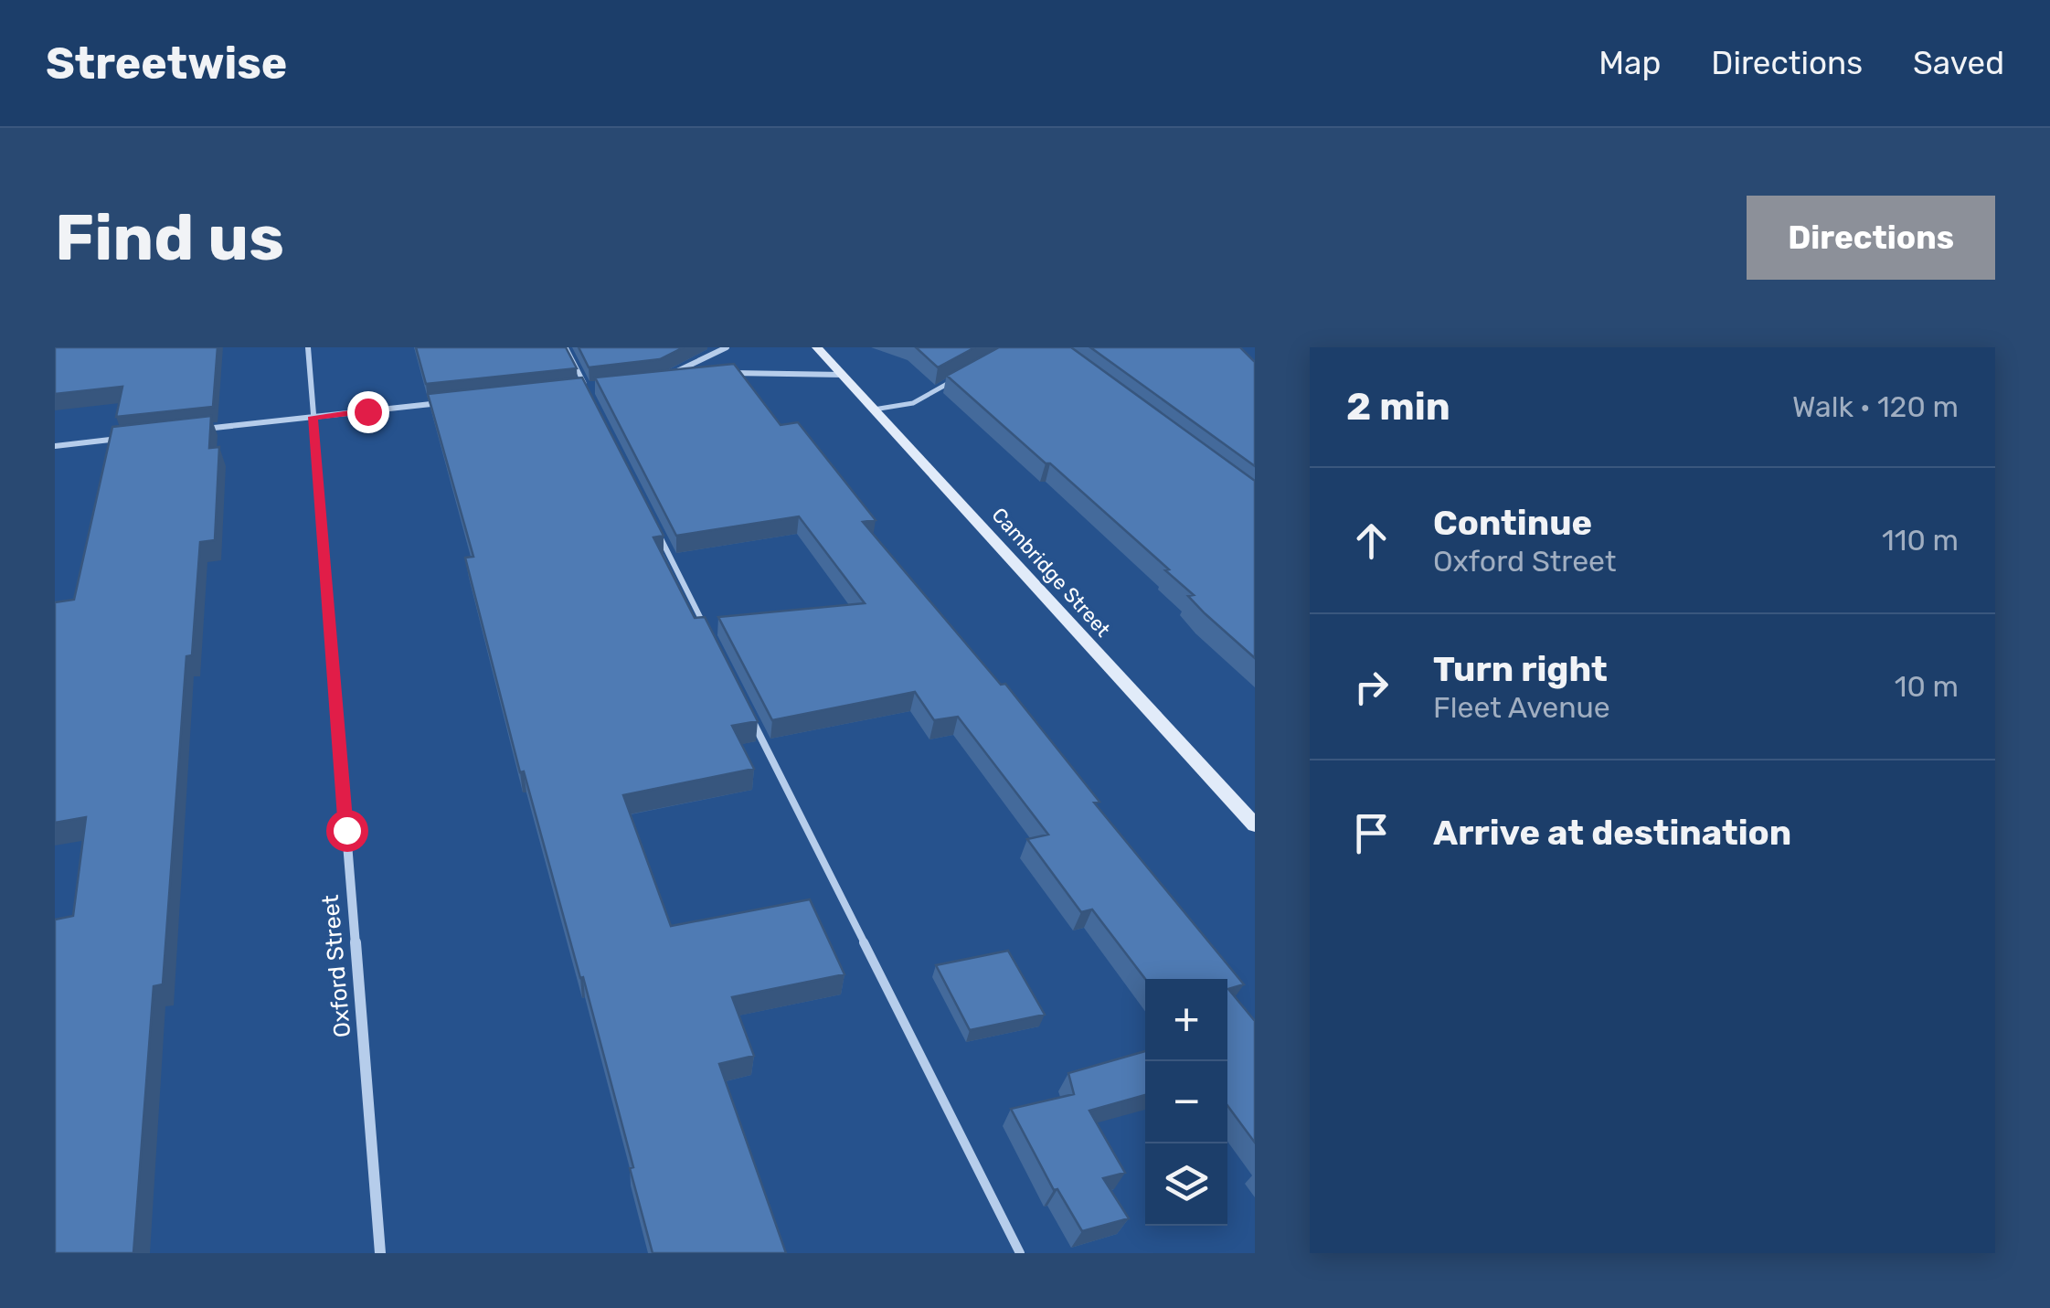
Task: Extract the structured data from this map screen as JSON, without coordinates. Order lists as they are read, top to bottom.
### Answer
{
  "streets": {
    "street": ["Cambridge Street", "Oxford Street"]
  },
  "page": {
    "header": "Streetwise",
    "nav": ["Map", "Directions", "Saved"],
    "buttons": "Directions",
    "title": "Find us",
    "heading": ["2 min", "Walk · 120 m"],
    "list": [
      ["Continue", "Oxford Street", "110 m"],
      ["Turn right", "Fleet Avenue", "10 m"],
      "Arrive at destination"
    ],
    "map_buttons": ["+", "−"]
  }
}
